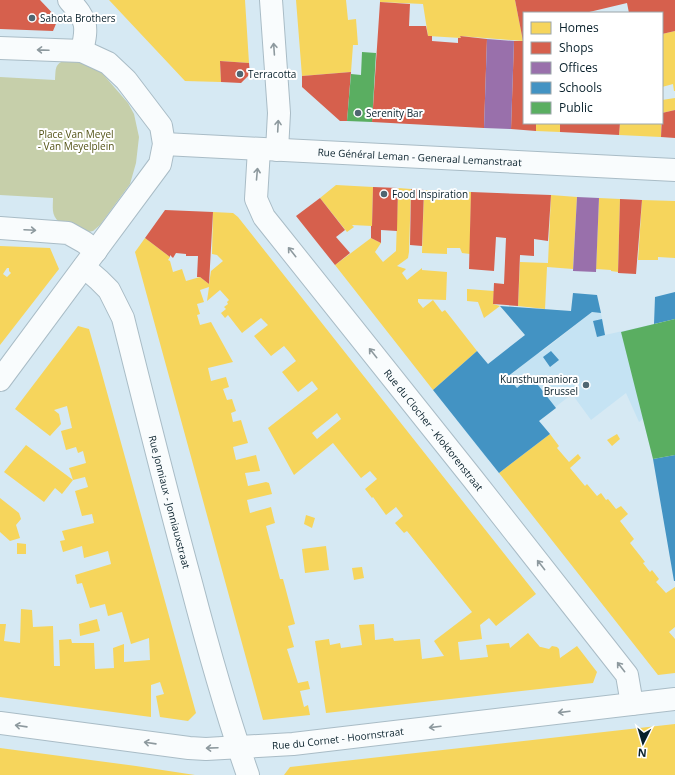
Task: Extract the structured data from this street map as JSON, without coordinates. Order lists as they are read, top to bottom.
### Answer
{
  "streets": {
    "street": [
      "Rue Général Leman - Generaal Lemanstraat",
      "Rue du Clocher - Kloktorenstraat",
      "Rue Jonniaux - Jonniauxstraat",
      "Rue du Cornet - Hoornstraat"
    ]
  },
  "crossings": [
    ["Rue Général Leman - Generaal Lemanstraat", "Rue du Clocher - Kloktorenstraat"],
    ["Rue du Clocher - Kloktorenstraat", "Rue du Cornet - Hoornstraat"],
    ["Rue Jonniaux - Jonniauxstraat", "Rue du Cornet - Hoornstraat"]
  ],
  "one_way": ["Rue du Clocher - Kloktorenstraat", "Rue du Cornet - Hoornstraat"],
  "parks": ["Place Van Meyel - Van Meyelplein"],
  "places": [
    "Sahota Brothers",
    "Terracotta",
    "Serenity Bar",
    "Food Inspiration",
    "Kunsthumaniora Brussel"
  ],
  "legend": [
    "Homes",
    "Shops",
    "Offices",
    "Schools",
    "Public"
  ],
  "north": "bottom"
}
